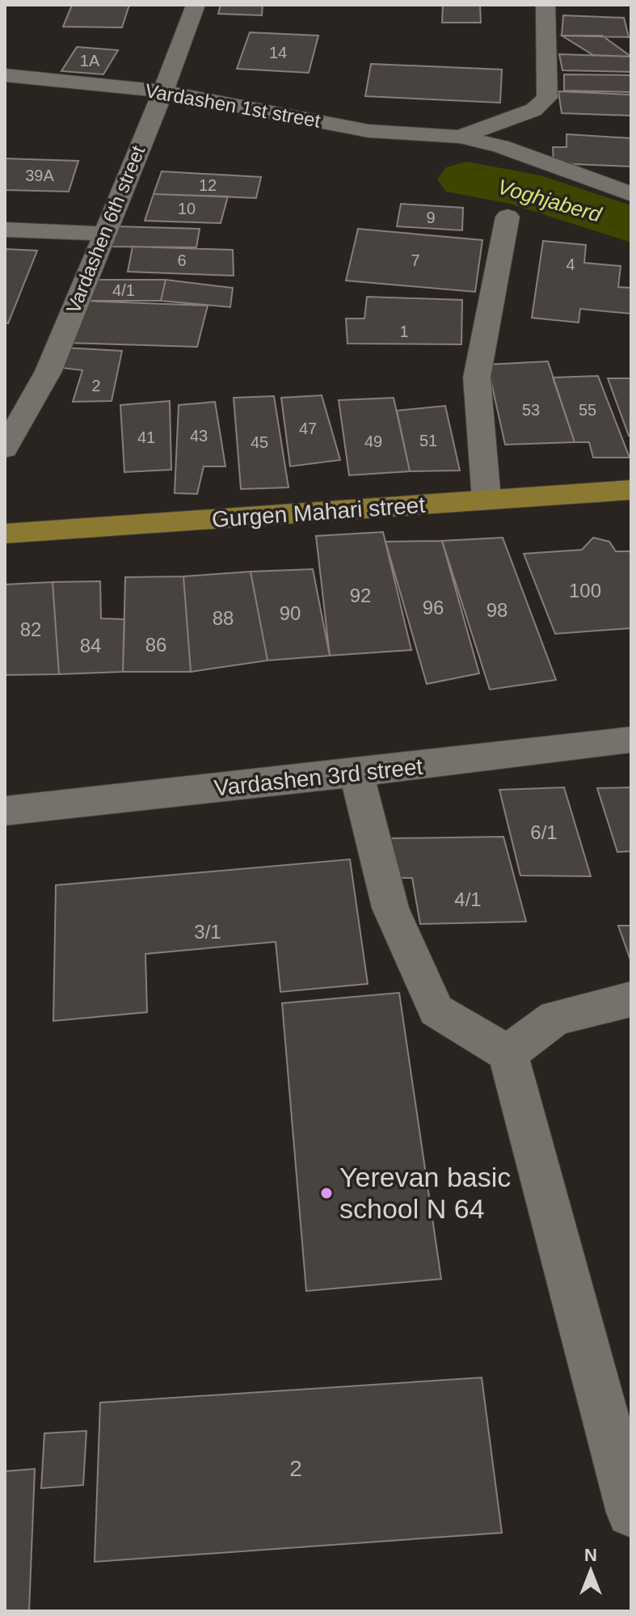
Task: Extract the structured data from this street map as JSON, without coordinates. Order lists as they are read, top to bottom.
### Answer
{
  "streets": {
    "main road": ["Gurgen Mahari street"],
    "street": ["Vardashen 1st street", "Vardashen 6th street", "Vardashen 3rd street"]
  },
  "crossings": [
    ["Vardashen 1st street", "Vardashen 6th street"]
  ],
  "water": ["Voghjaberd"],
  "places": ["Yerevan basic school N 64"],
  "house_numbers": [
    "14",
    "1A",
    "39A",
    "12",
    "10",
    "9",
    "6",
    "7",
    "4",
    "4/1",
    "1",
    "2",
    "53",
    "55",
    "47",
    "43",
    "41",
    "51",
    "49",
    "45",
    "100",
    "92",
    "96",
    "98",
    "90",
    "88",
    "82",
    "86",
    "84",
    "6/1",
    "4/1",
    "3/1",
    "2"
  ],
  "north": "top"
}
